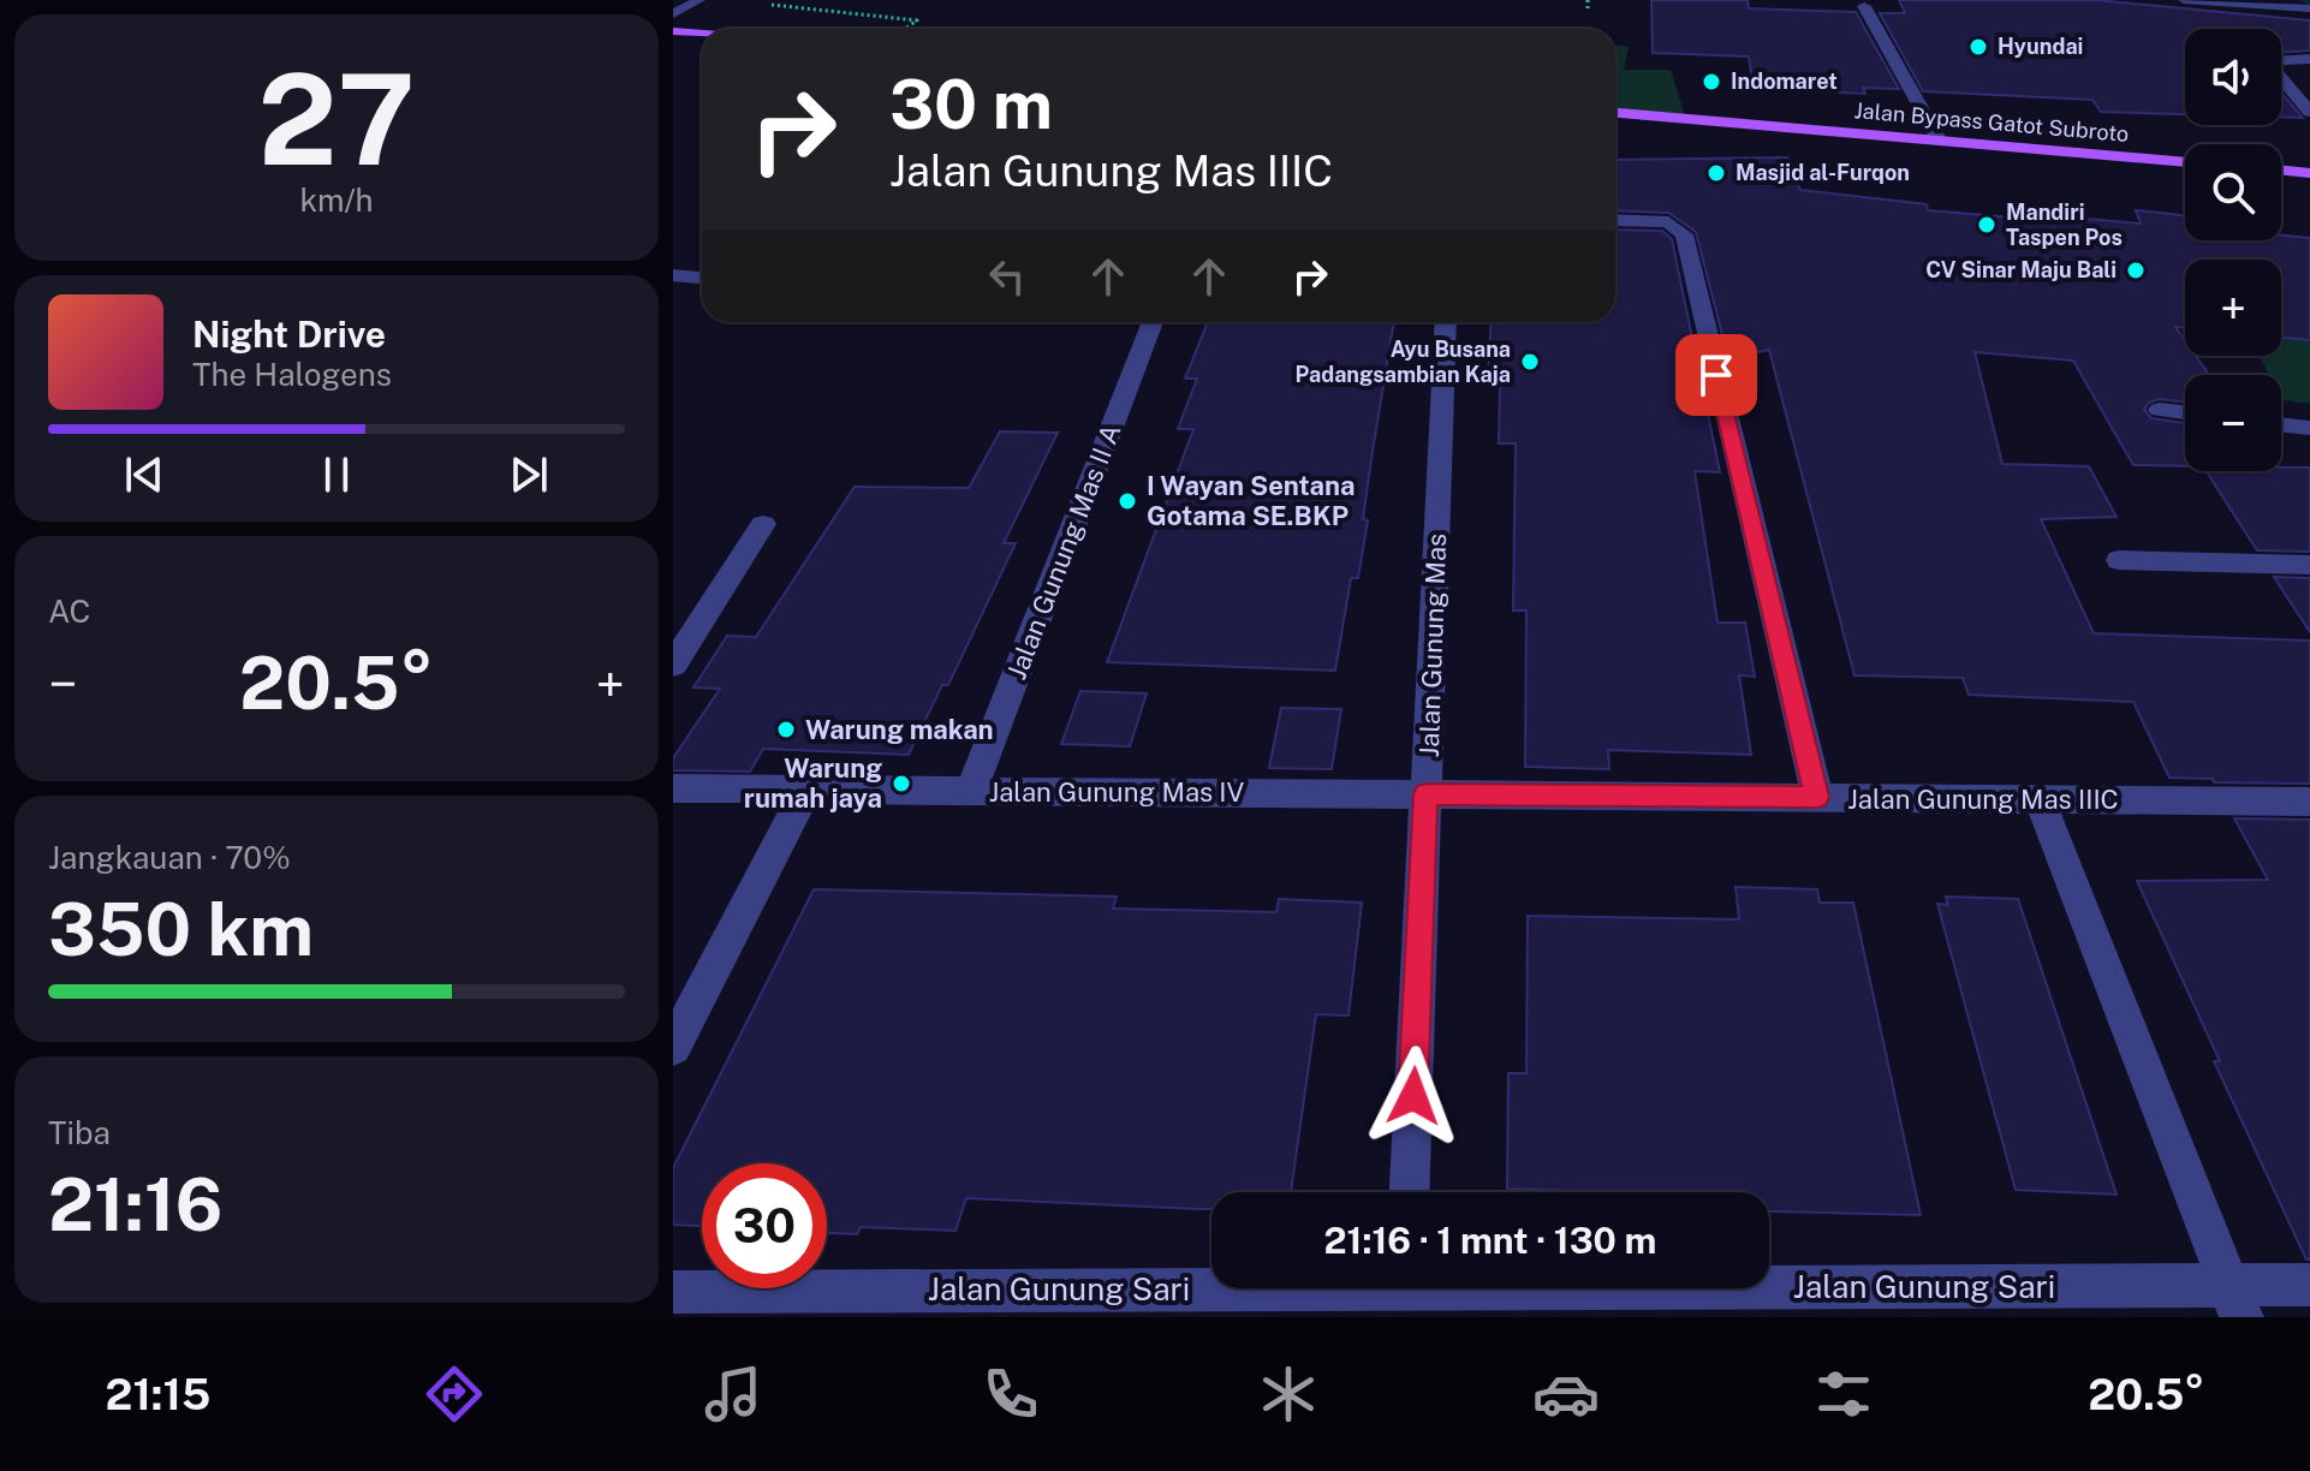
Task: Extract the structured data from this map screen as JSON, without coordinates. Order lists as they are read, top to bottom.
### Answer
{
  "streets": {
    "main road": ["Jalan Bypass Gatot Subroto"],
    "street": [
      "Jalan Gunung Mas II A",
      "Jalan Gunung Mas",
      "Jalan Gunung Mas IV",
      "Jalan Gunung Mas IIIC",
      "Jalan Gunung Sari"
    ]
  },
  "crossings": [
    ["Jalan Gunung Mas II A", "Jalan Gunung Mas IV"],
    ["Jalan Gunung Mas", "Jalan Gunung Mas IV"],
    ["Jalan Gunung Mas", "Jalan Gunung Mas IIIC"],
    ["Jalan Gunung Mas IV", "Jalan Gunung Mas IIIC"]
  ],
  "places": [
    "Hyundai",
    "Indomaret",
    "Masjid al-Furqon",
    "Mandiri Taspen Pos",
    "CV Sinar Maju Bali",
    "Ayu Busana Padangsambian Kaja",
    "I Wayan Sentana Gotama SE.BKP",
    "Warung makan",
    "Warung rumah jaya"
  ],
  "page": {
    "tile": [
      ["27", "km/h"],
      "AC",
      ["Jangkauan · 70%", "350 km"],
      ["Tiba", "21:16"]
    ],
    "map_buttons": ["+", "−"],
    "turn": ["30 m", "Jalan Gunung Mas IIIC"],
    "song": ["Night Drive", "The Halogens"],
    "heat": ["−", "20.5°", "+"],
    "limit": "30",
    "trip": "21:16 · 1 mnt · 130 m",
    "tabs": ["21:15", "20.5°"]
  }
}
